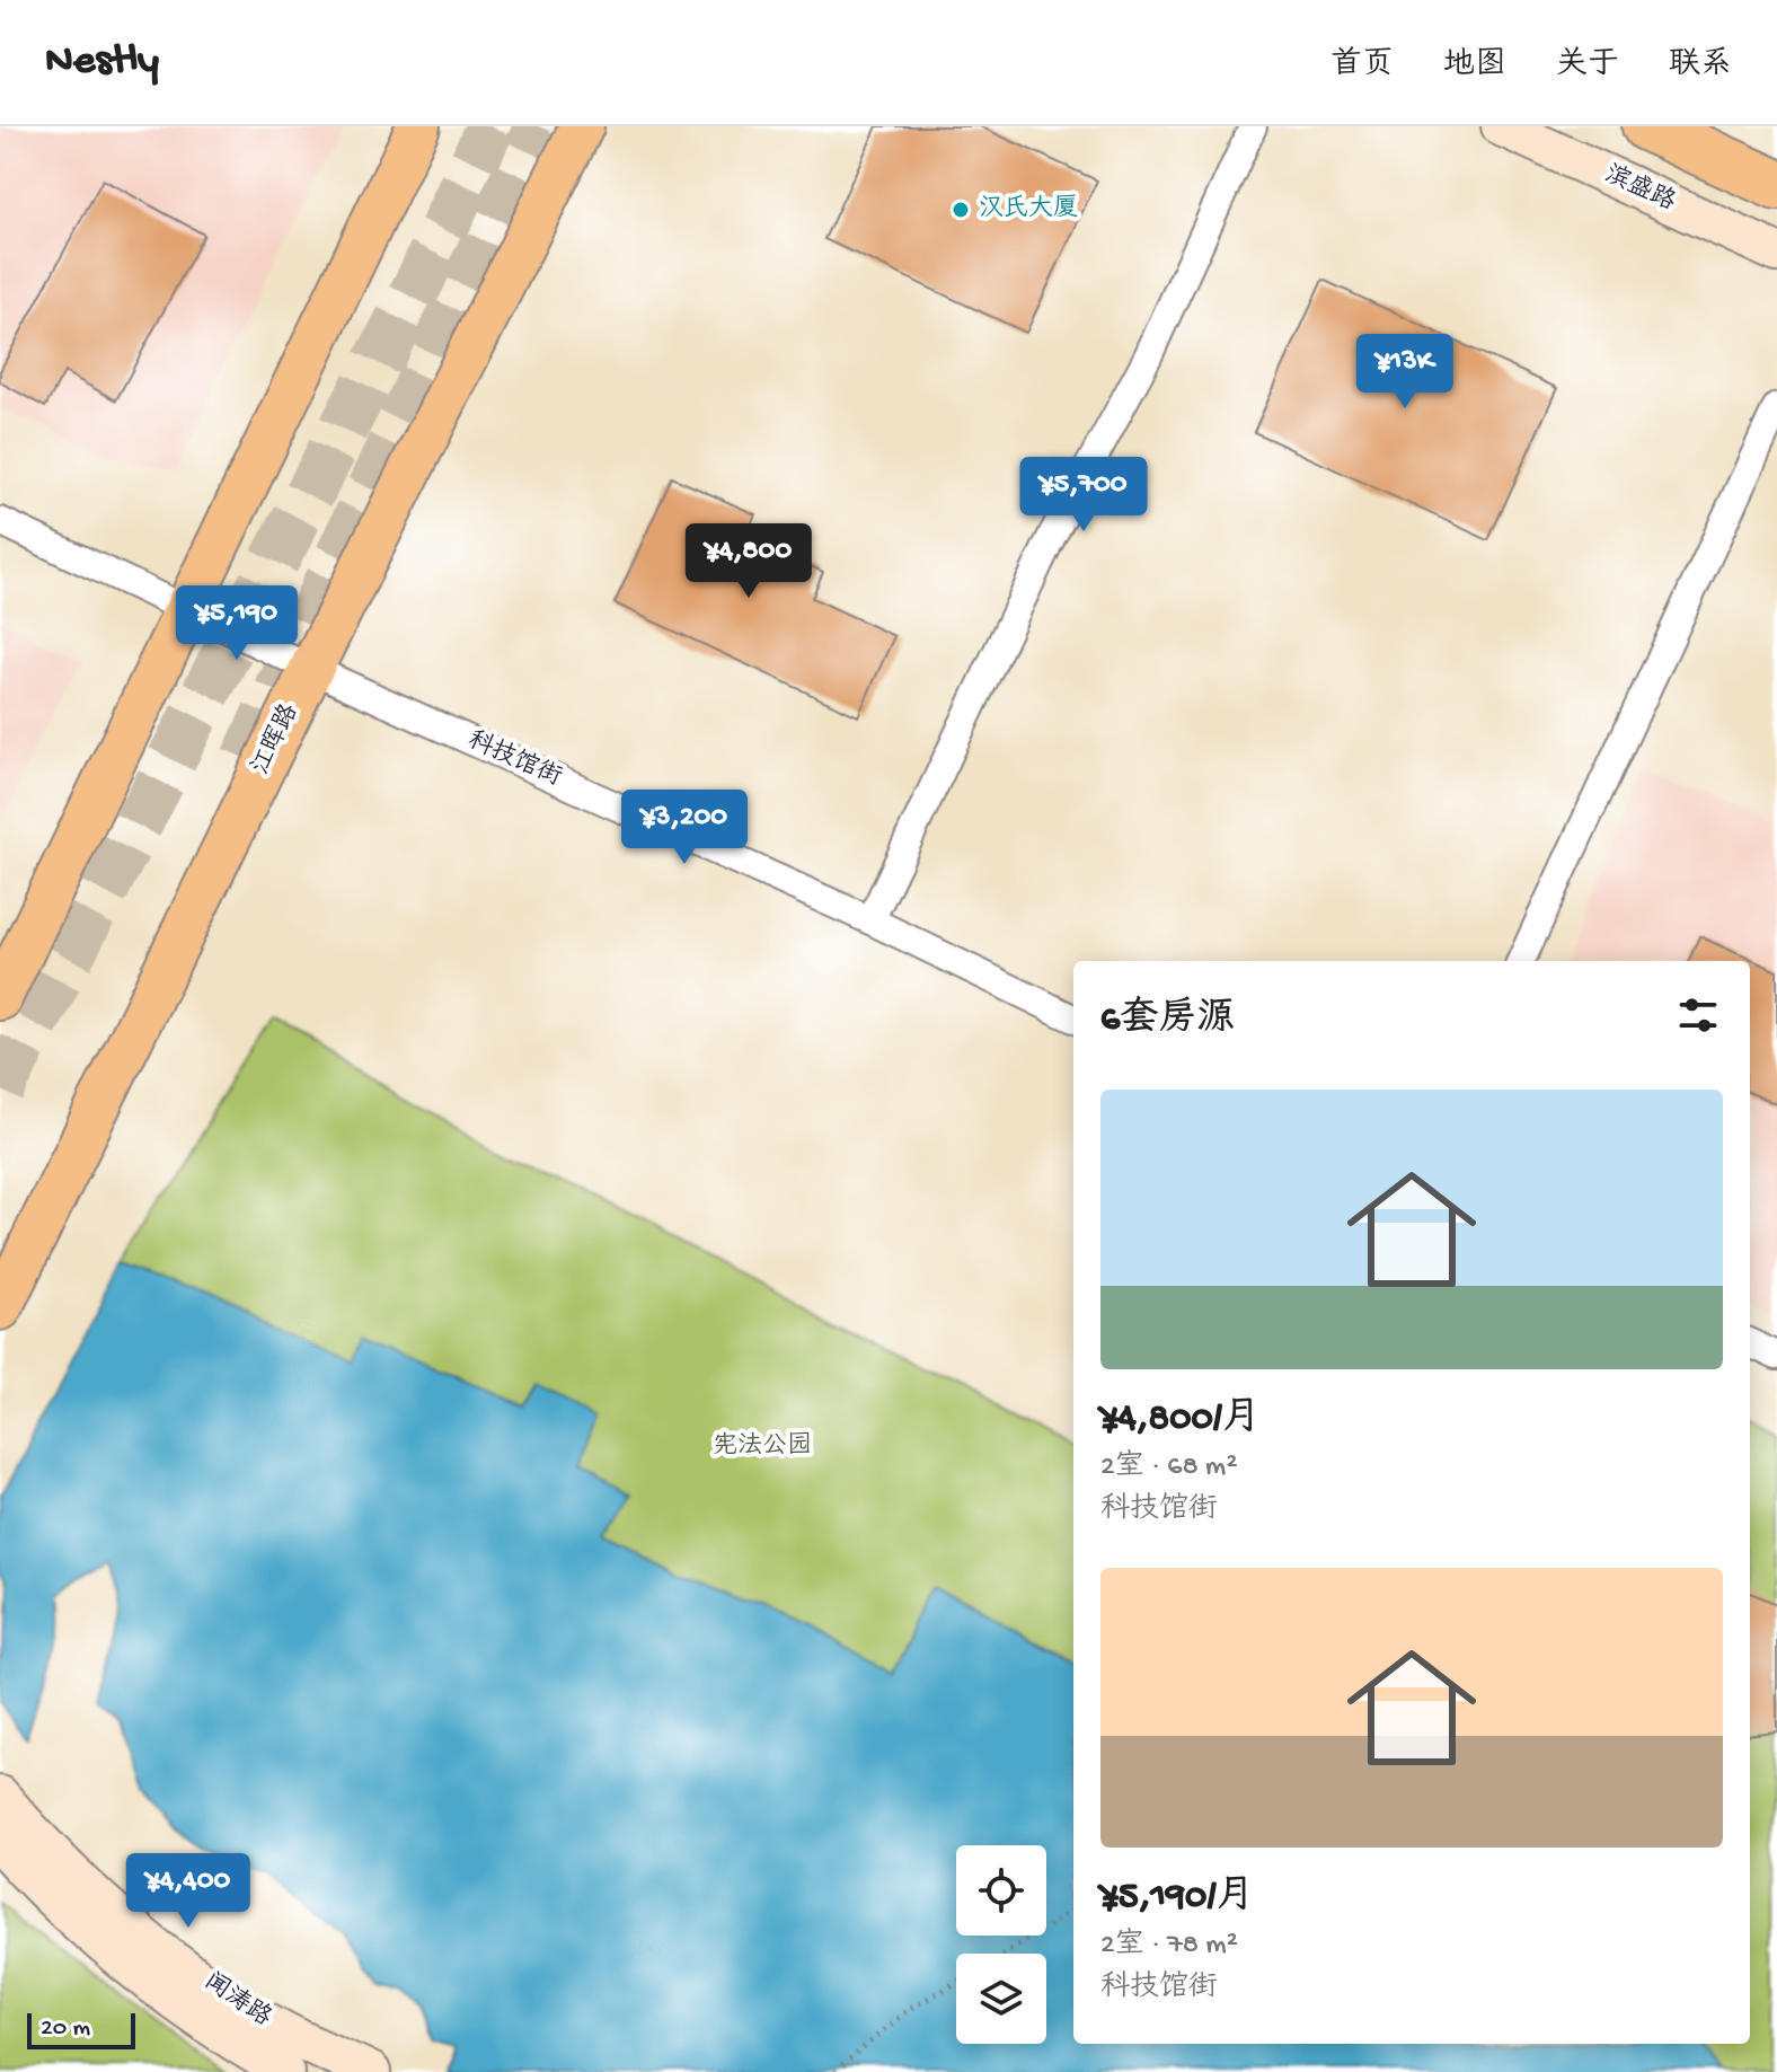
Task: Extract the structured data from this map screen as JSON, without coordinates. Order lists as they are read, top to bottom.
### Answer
{
  "streets": {
    "main road": ["滨盛路", "江晖路", "闻涛路"],
    "street": ["科技馆街"]
  },
  "crossings": [
    ["江晖路", "科技馆街"]
  ],
  "parks": ["宪法公园"],
  "places": ["汉氏大厦"],
  "scale_bar": "20 m",
  "page": {
    "header": "Nestly",
    "nav": [
      "首页",
      "地图",
      "关于",
      "联系"
    ],
    "price": [
      "¥13K",
      "¥5,700",
      "¥4,800",
      "¥5,190",
      "¥3,200",
      "¥4,400"
    ],
    "heading": "6套房源",
    "list": [
      {
        "name": "¥4,800/月",
        "note": "2室 · 68 m² · 科技馆街"
      },
      {
        "name": "¥5,190/月",
        "note": "2室 · 78 m² · 科技馆街"
      }
    ],
    "scale": "20 m"
  }
}
